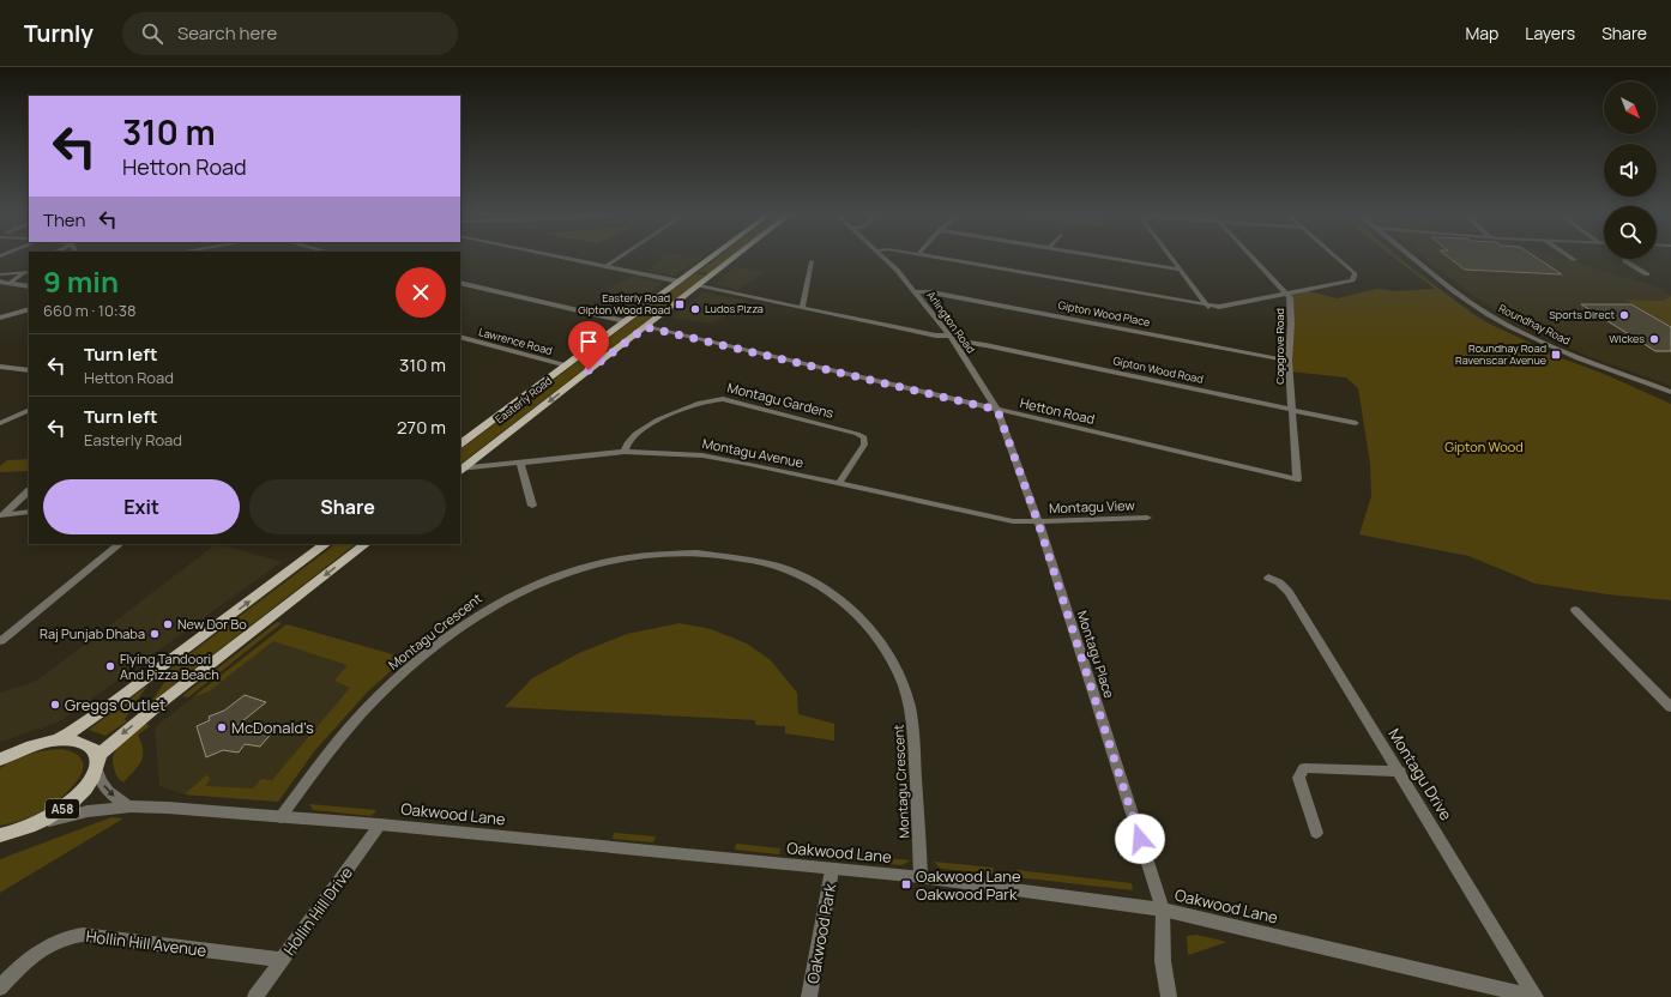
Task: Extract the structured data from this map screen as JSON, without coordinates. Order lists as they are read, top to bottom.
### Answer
{
  "streets": {
    "main road": ["Easterly Road", "A58"],
    "street": [
      "Gipton Wood Place",
      "Arlington Road",
      "Roundhay Road",
      "Lawrence Road",
      "Copgrove Road",
      "Gipton Wood Road",
      "Montagu Gardens",
      "Hetton Road",
      "Montagu Avenue",
      "Montagu View",
      "Montagu Crescent",
      "Montagu Place",
      "Montagu Drive",
      "Oakwood Lane",
      "Hollin Hill Drive",
      "Oakwood Park",
      "Hollin Hill Avenue"
    ]
  },
  "crossings": [
    ["Gipton Wood Place", "Arlington Road"],
    ["Gipton Wood Place", "Copgrove Road"],
    ["Arlington Road", "Gipton Wood Road"],
    ["Arlington Road", "Hetton Road"],
    ["Arlington Road", "Montagu Place"],
    ["Lawrence Road", "Easterly Road"],
    ["Copgrove Road", "Gipton Wood Road"],
    ["Copgrove Road", "Hetton Road"],
    ["Easterly Road", "Hetton Road"],
    ["Easterly Road", "Montagu Avenue"],
    ["Montagu Gardens", "Montagu Avenue"],
    ["Hetton Road", "Montagu Place"],
    ["Montagu Avenue", "Montagu View"],
    ["Montagu Avenue", "Montagu Place"],
    ["Montagu View", "Montagu Place"],
    ["Montagu Crescent", "Oakwood Lane"],
    ["Montagu Place", "Oakwood Lane"],
    ["Montagu Drive", "Oakwood Lane"],
    ["A58", "Oakwood Lane"],
    ["Oakwood Lane", "Hollin Hill Drive"],
    ["Oakwood Lane", "Oakwood Park"],
    ["Hollin Hill Drive", "Hollin Hill Avenue"]
  ],
  "parks": ["Gipton Wood"],
  "places": {
    "transit": ["Easterly Road Gipton Wood Road", "Roundhay Road Ravenscar Avenue", "Oakwood Lane Oakwood Park"],
    "other": [
      "Ludos Pizza",
      "Sports Direct",
      "Wickes",
      "New Dor Bo",
      "Raj Punjab Dhaba",
      "Flying Tandoori And Pizza Beach",
      "Greggs Outlet",
      "McDonald's"
    ]
  },
  "north": "bottom right",
  "page": {
    "header": "Turnly",
    "search": "Search here",
    "nav": ["Map", "Layers", "Share"],
    "turn": ["310 m", "Hetton Road"],
    "then": "Then",
    "heading": ["9 min", "660 m · 10:38"],
    "list": [
      {
        "name": "Turn left",
        "note": "Hetton Road",
        "value": "310 m"
      },
      {
        "name": "Turn left",
        "note": "Easterly Road",
        "value": "270 m"
      }
    ],
    "buttons": ["Exit", "Share"]
  }
}
